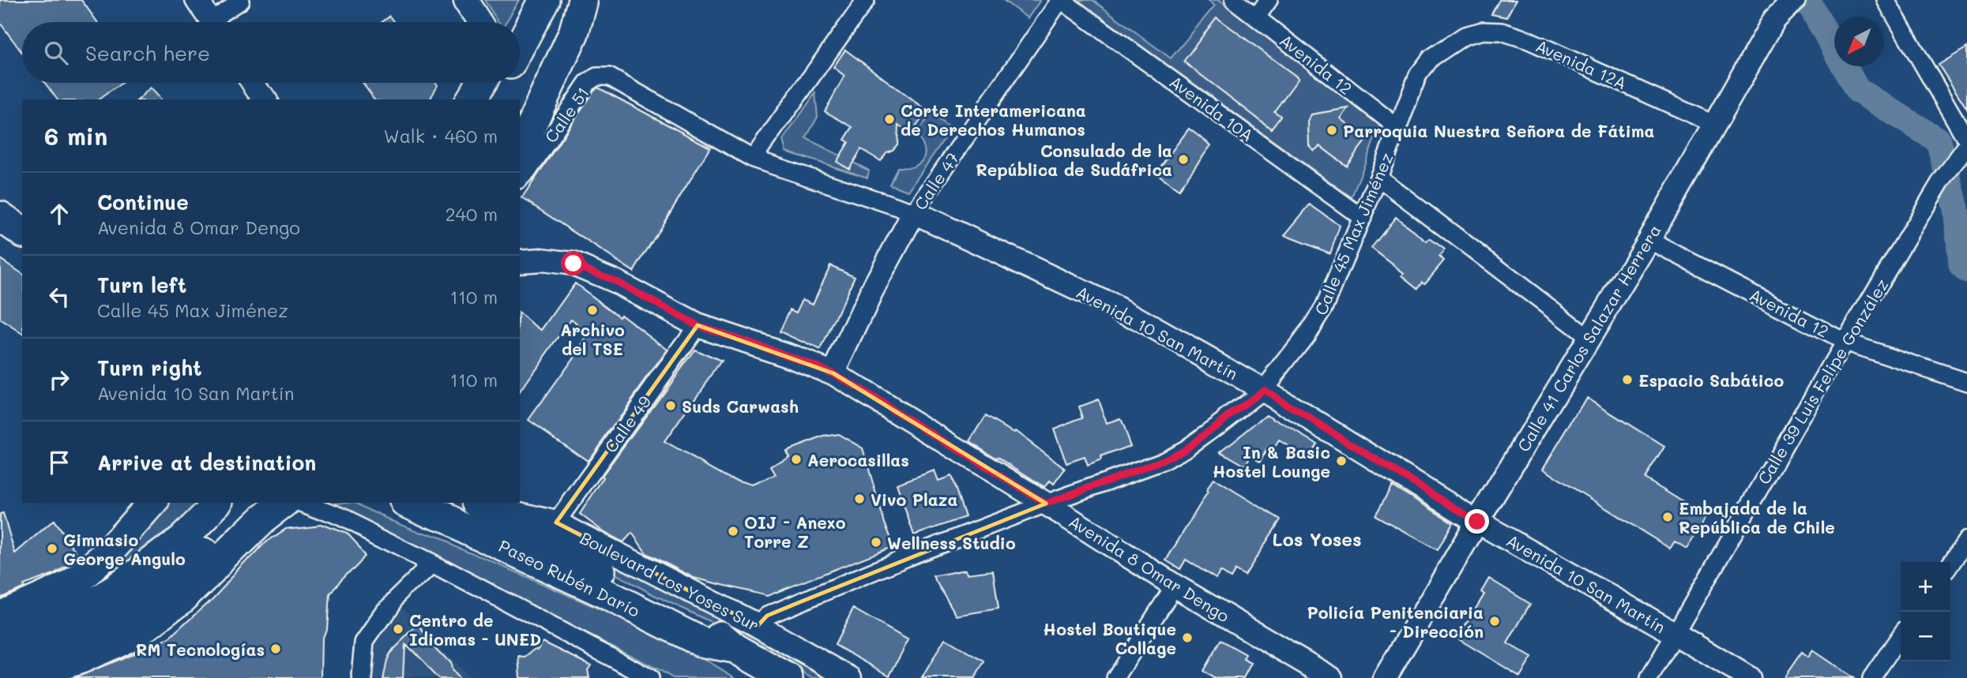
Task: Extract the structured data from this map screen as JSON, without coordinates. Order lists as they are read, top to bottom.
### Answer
{
  "streets": {
    "highway": ["Paseo Rubén Darío"],
    "street": [
      "Avenida 12",
      "Avenida 12A",
      "Avenida 10A",
      "Calle 51",
      "Calle 47",
      "Calle 45 Max Jiménez",
      "Avenida 10 San Martín",
      "Calle 41 Carlos Salazar Herrera",
      "Calle 39 Luis Felipe González",
      "Calle 49",
      "Avenida 8 Omar Dengo",
      "Boulevard Los Yoses Sur"
    ]
  },
  "crossings": [
    ["Avenida 12", "Calle 45 Max Jiménez"],
    ["Avenida 12", "Calle 41 Carlos Salazar Herrera"],
    ["Avenida 12", "Calle 39 Luis Felipe González"],
    ["Avenida 12A", "Calle 45 Max Jiménez"],
    ["Avenida 12A", "Calle 41 Carlos Salazar Herrera"],
    ["Avenida 10A", "Calle 47"],
    ["Avenida 10A", "Calle 45 Max Jiménez"],
    ["Calle 51", "Avenida 10 San Martín"],
    ["Calle 47", "Avenida 10 San Martín"],
    ["Calle 47", "Avenida 8 Omar Dengo"],
    ["Calle 45 Max Jiménez", "Avenida 10 San Martín"],
    ["Calle 45 Max Jiménez", "Avenida 8 Omar Dengo"],
    ["Calle 45 Max Jiménez", "Boulevard Los Yoses Sur"],
    ["Avenida 10 San Martín", "Calle 41 Carlos Salazar Herrera"],
    ["Avenida 10 San Martín", "Calle 39 Luis Felipe González"],
    ["Calle 49", "Avenida 8 Omar Dengo"],
    ["Calle 49", "Boulevard Los Yoses Sur"],
    ["Paseo Rubén Darío", "Boulevard Los Yoses Sur"]
  ],
  "districts": ["Los Yoses"],
  "places": [
    "Corte Interamericana de Derechos Humanos",
    "Parroquia Nuestra Señora de Fátima",
    "Consulado de la República de Sudáfrica",
    "Archivo del TSE",
    "Espacio Sabático",
    "Suds Carwash",
    "Aerocasillas",
    "In & Basic Hostel Lounge",
    "Vivo Plaza",
    "Embajada de la República de Chile",
    "OIJ - Anexo Torre Z",
    "Wellness Studio",
    "Gimnasio George Angulo",
    "Policía Penitenciaria - Dirección",
    "Centro de Idiomas - UNED",
    "Hostel Boutique Collage",
    "RM Tecnologías"
  ],
  "north": "bottom left",
  "page": {
    "search": "Search here",
    "heading": ["6 min", "Walk · 460 m"],
    "list": [
      ["Continue", "Avenida 8 Omar Dengo", "240 m"],
      ["Turn left", "Calle 45 Max Jiménez", "110 m"],
      ["Turn right", "Avenida 10 San Martín", "110 m"],
      "Arrive at destination"
    ],
    "map_buttons": ["+", "−"]
  }
}
